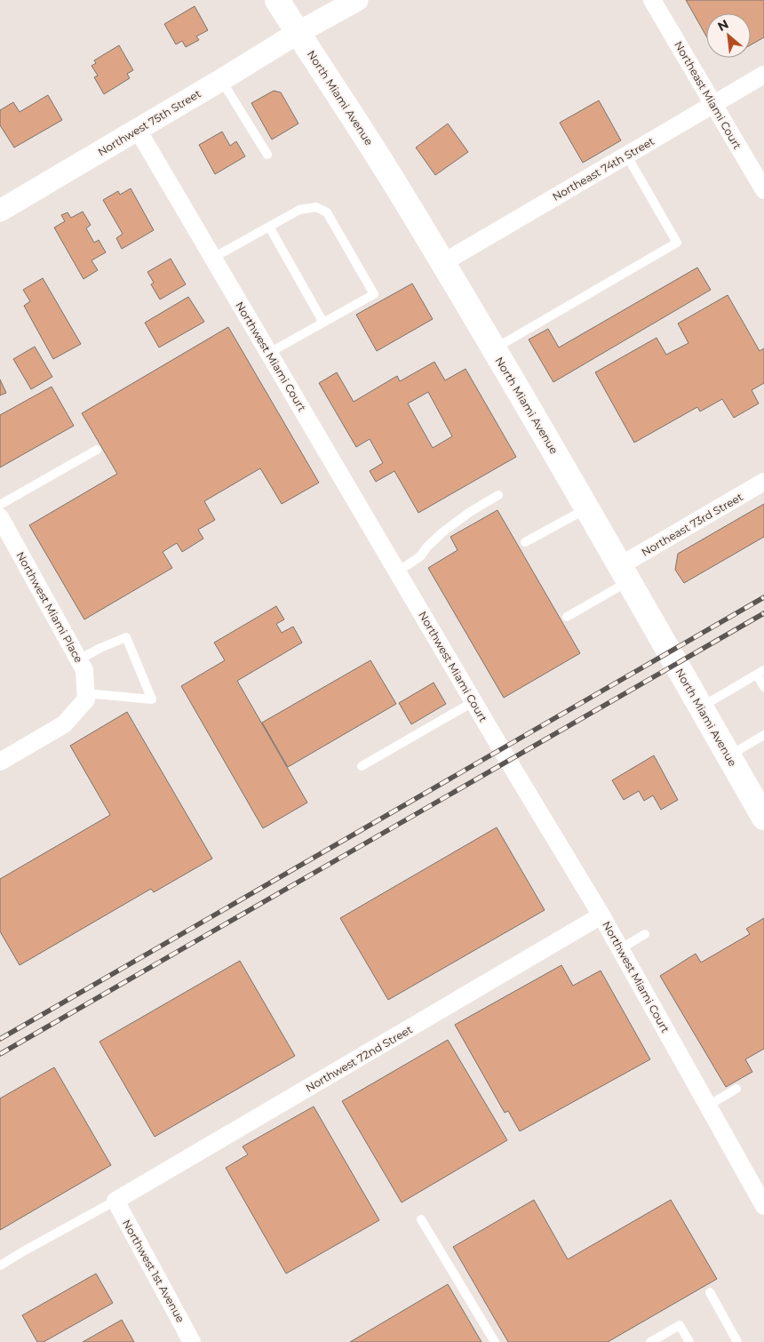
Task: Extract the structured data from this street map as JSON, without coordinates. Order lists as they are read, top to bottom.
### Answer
{
  "streets": {
    "main road": ["North Miami Avenue"],
    "street": [
      "Northeast Miami Court",
      "Northwest 75th Street",
      "Northeast 74th Street",
      "Northwest Miami Court",
      "Northeast 73rd Street",
      "Northwest Miami Place",
      "Northwest 72nd Street",
      "Northwest 1st Avenue"
    ]
  },
  "crossings": [
    ["Northeast Miami Court", "Northeast 74th Street"],
    ["North Miami Avenue", "Northwest 75th Street"],
    ["North Miami Avenue", "Northeast 74th Street"],
    ["North Miami Avenue", "Northeast 73rd Street"],
    ["Northwest 75th Street", "Northwest Miami Court"],
    ["Northwest Miami Court", "Northwest 72nd Street"],
    ["Northwest 72nd Street", "Northwest 1st Avenue"]
  ],
  "north": "top left"
}
